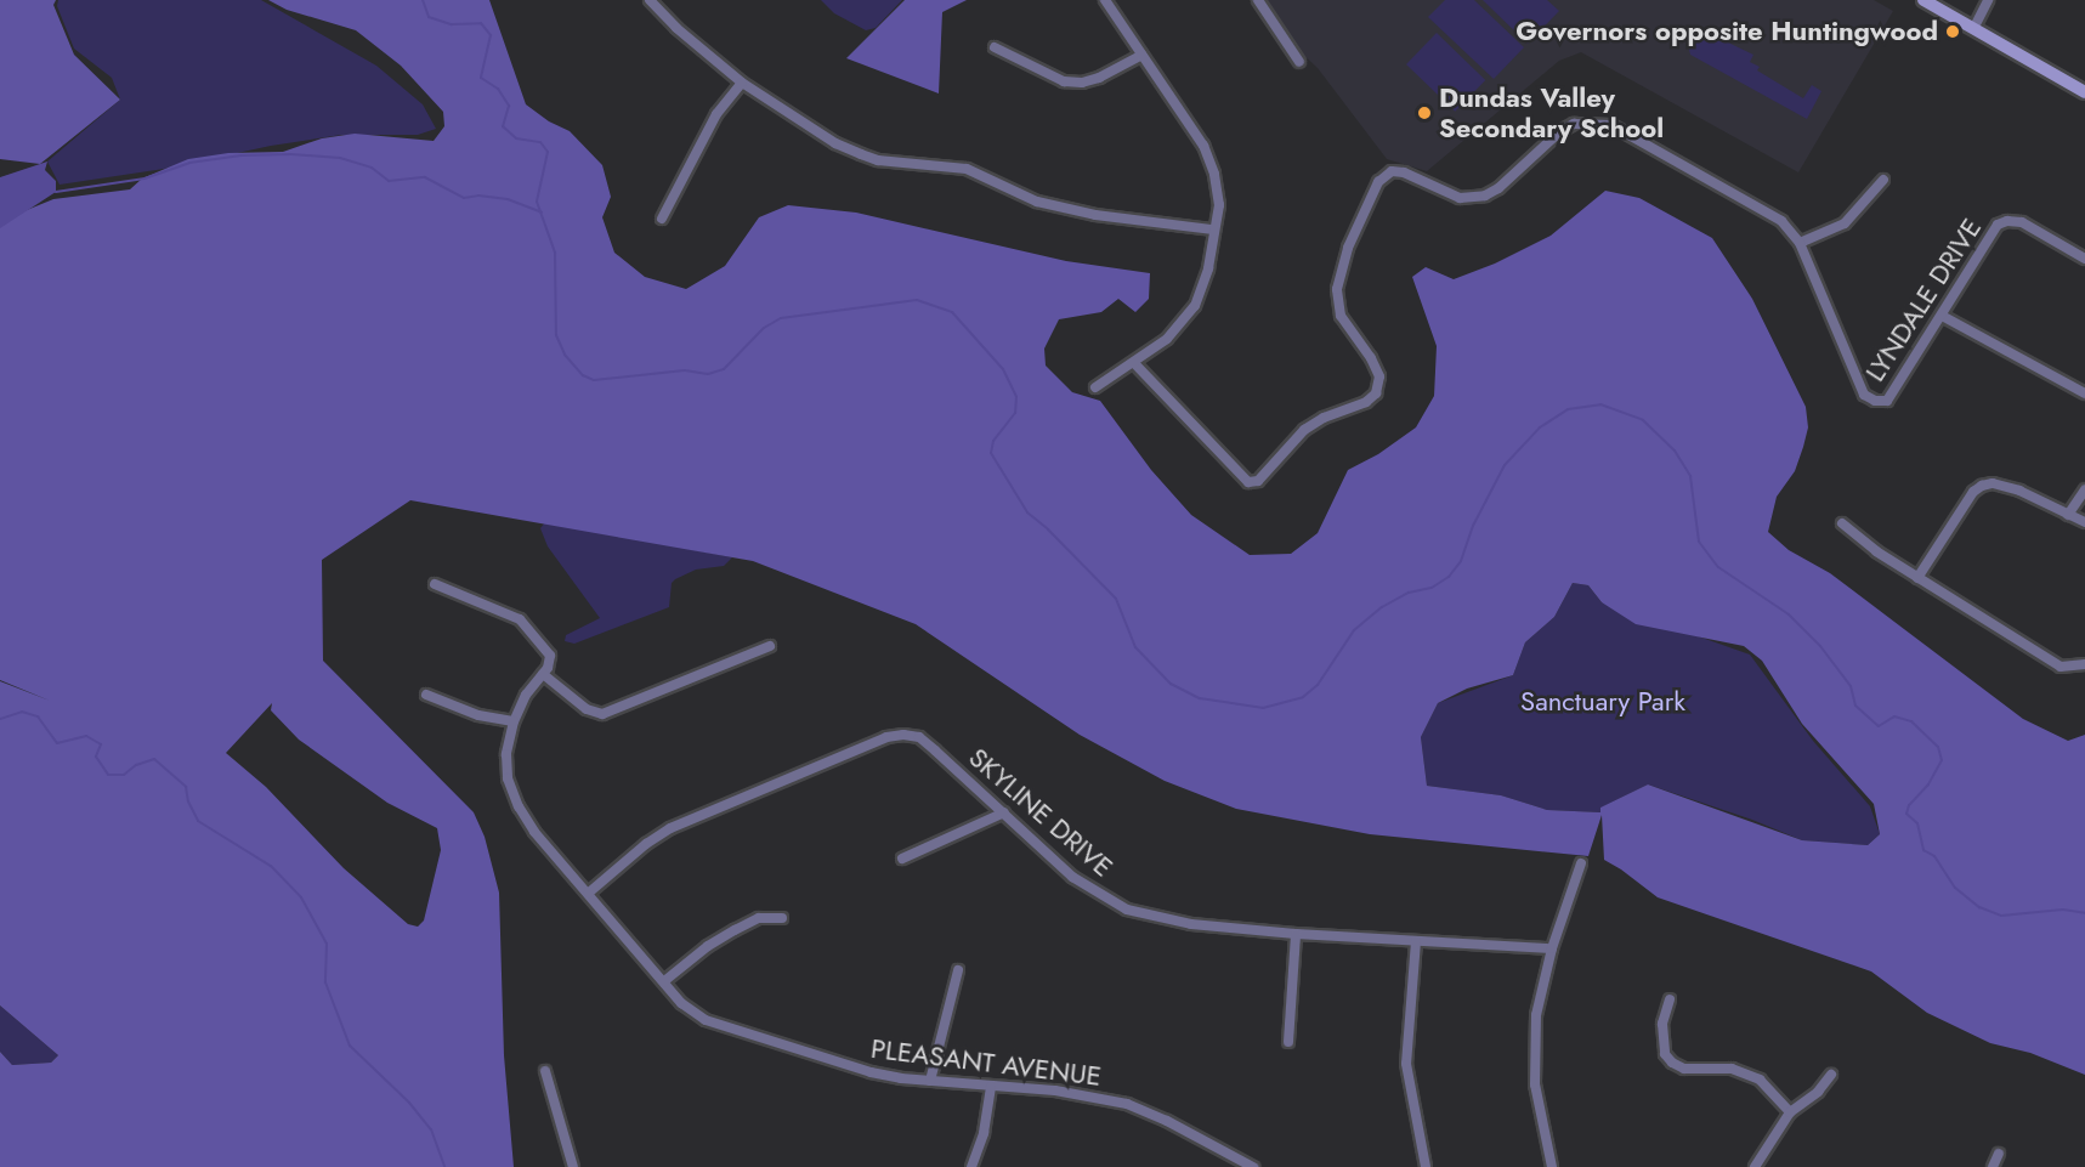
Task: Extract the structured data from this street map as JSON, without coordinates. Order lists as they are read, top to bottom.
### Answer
{
  "streets": {
    "street": ["LYNDALE DRIVE", "SKYLINE DRIVE", "PLEASANT AVENUE"]
  },
  "crossings": [
    ["SKYLINE DRIVE", "PLEASANT AVENUE"]
  ],
  "parks": ["Sanctuary Park"],
  "places": ["Governors opposite Huntingwood", "Dundas Valley Secondary School"]
}
